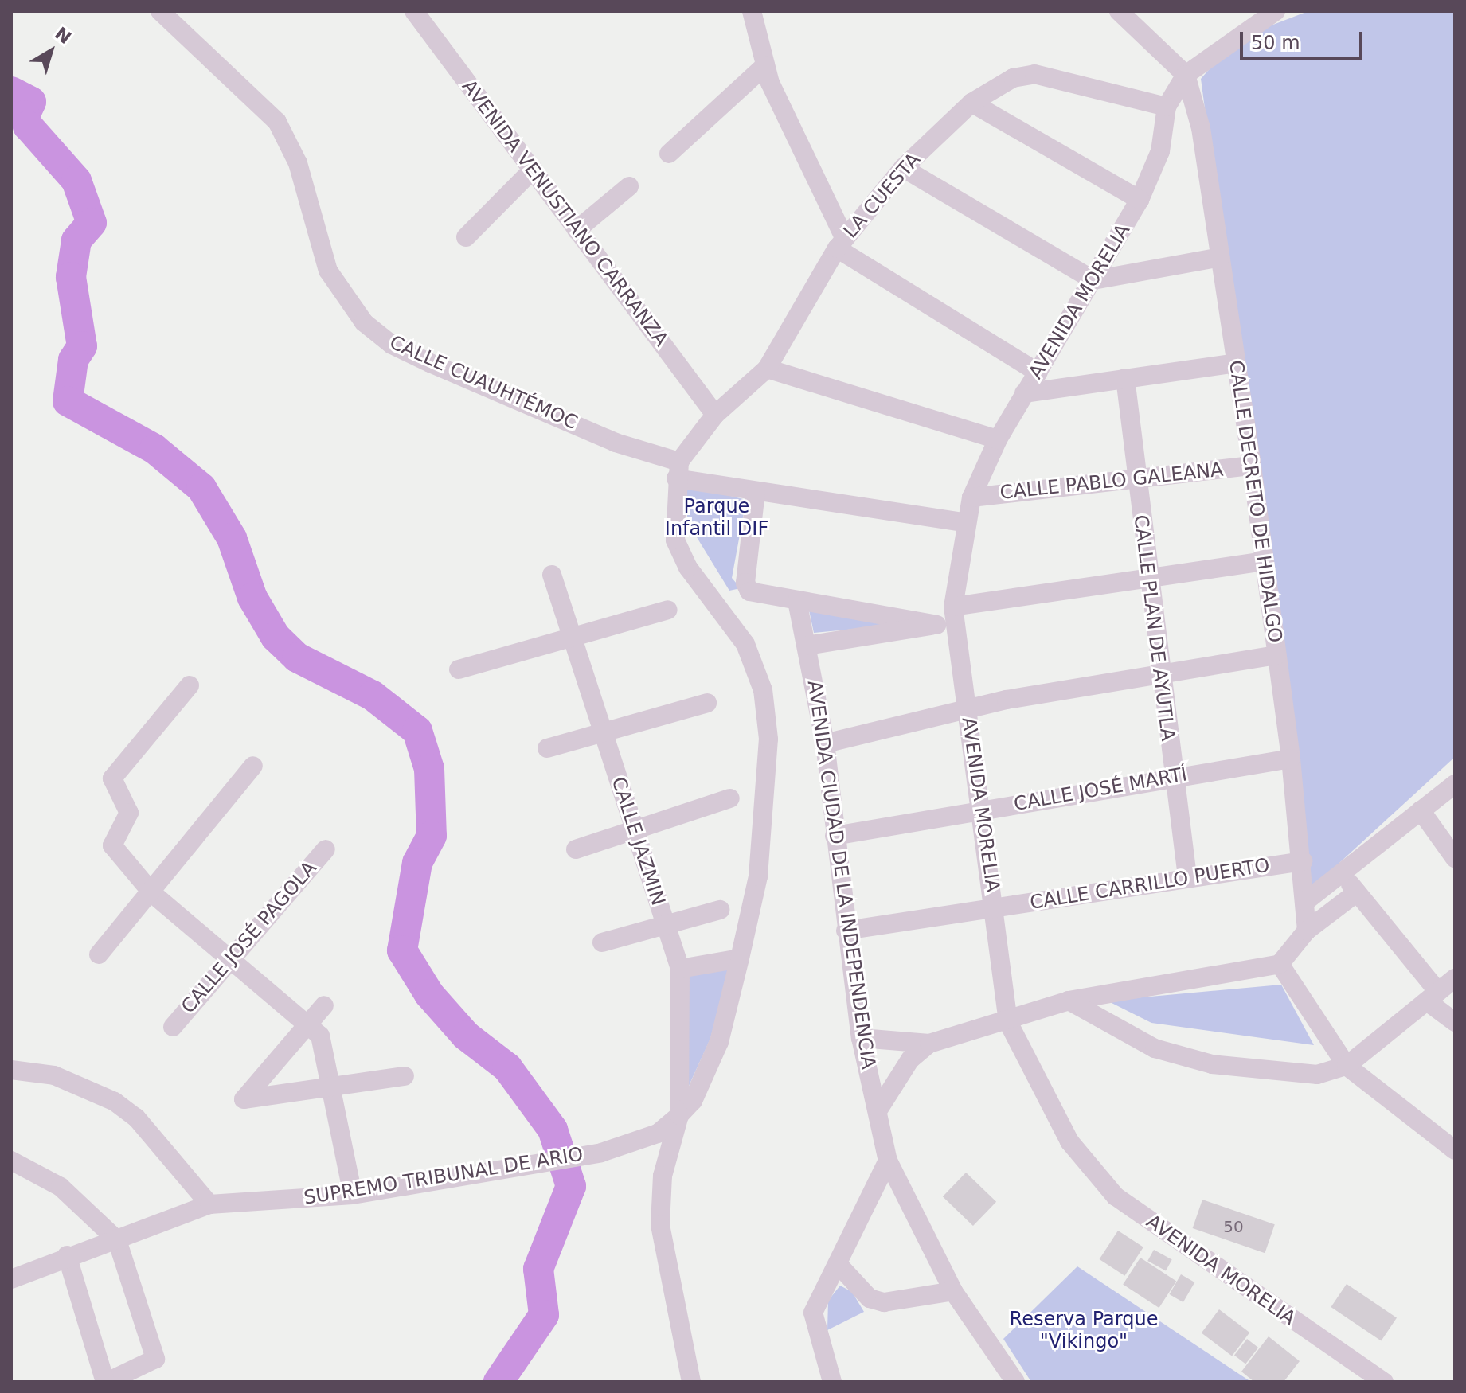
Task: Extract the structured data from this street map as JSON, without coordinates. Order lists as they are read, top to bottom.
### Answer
{
  "streets": {
    "street": [
      "LA CUESTA",
      "AVENIDA VENUSTIANO CARRANZA",
      "AVENIDA MORELIA",
      "CALLE CUAUHTÉMOC",
      "CALLE PABLO GALEANA",
      "CALLE DECRETO DE HIDALGO",
      "CALLE PLAN DE AYUTLA",
      "CALLE JOSÉ MARTÍ",
      "CALLE JAZMIN",
      "AVENIDA CIUDAD DE LA INDEPENDENCIA",
      "CALLE CARRILLO PUERTO",
      "CALLE JOSÉ PAGOLA",
      "SUPREMO TRIBUNAL DE ARIO"
    ]
  },
  "crossings": [
    ["LA CUESTA", "AVENIDA VENUSTIANO CARRANZA"],
    ["LA CUESTA", "AVENIDA MORELIA"],
    ["LA CUESTA", "CALLE CUAUHTÉMOC"],
    ["AVENIDA MORELIA", "CALLE PABLO GALEANA"],
    ["AVENIDA MORELIA", "CALLE JOSÉ MARTÍ"],
    ["AVENIDA MORELIA", "CALLE CARRILLO PUERTO"],
    ["CALLE PABLO GALEANA", "CALLE DECRETO DE HIDALGO"],
    ["CALLE PABLO GALEANA", "CALLE PLAN DE AYUTLA"],
    ["CALLE DECRETO DE HIDALGO", "CALLE JOSÉ MARTÍ"],
    ["CALLE DECRETO DE HIDALGO", "CALLE CARRILLO PUERTO"],
    ["CALLE PLAN DE AYUTLA", "CALLE JOSÉ MARTÍ"],
    ["CALLE PLAN DE AYUTLA", "CALLE CARRILLO PUERTO"],
    ["CALLE JOSÉ MARTÍ", "AVENIDA CIUDAD DE LA INDEPENDENCIA"],
    ["CALLE JAZMIN", "SUPREMO TRIBUNAL DE ARIO"],
    ["AVENIDA CIUDAD DE LA INDEPENDENCIA", "CALLE CARRILLO PUERTO"]
  ],
  "parks": ["Parque Infantil DIF", "Reserva Parque \"Vikingo\""],
  "house_numbers": ["50"],
  "scale_bar": "50 m",
  "north": "top right"
}
